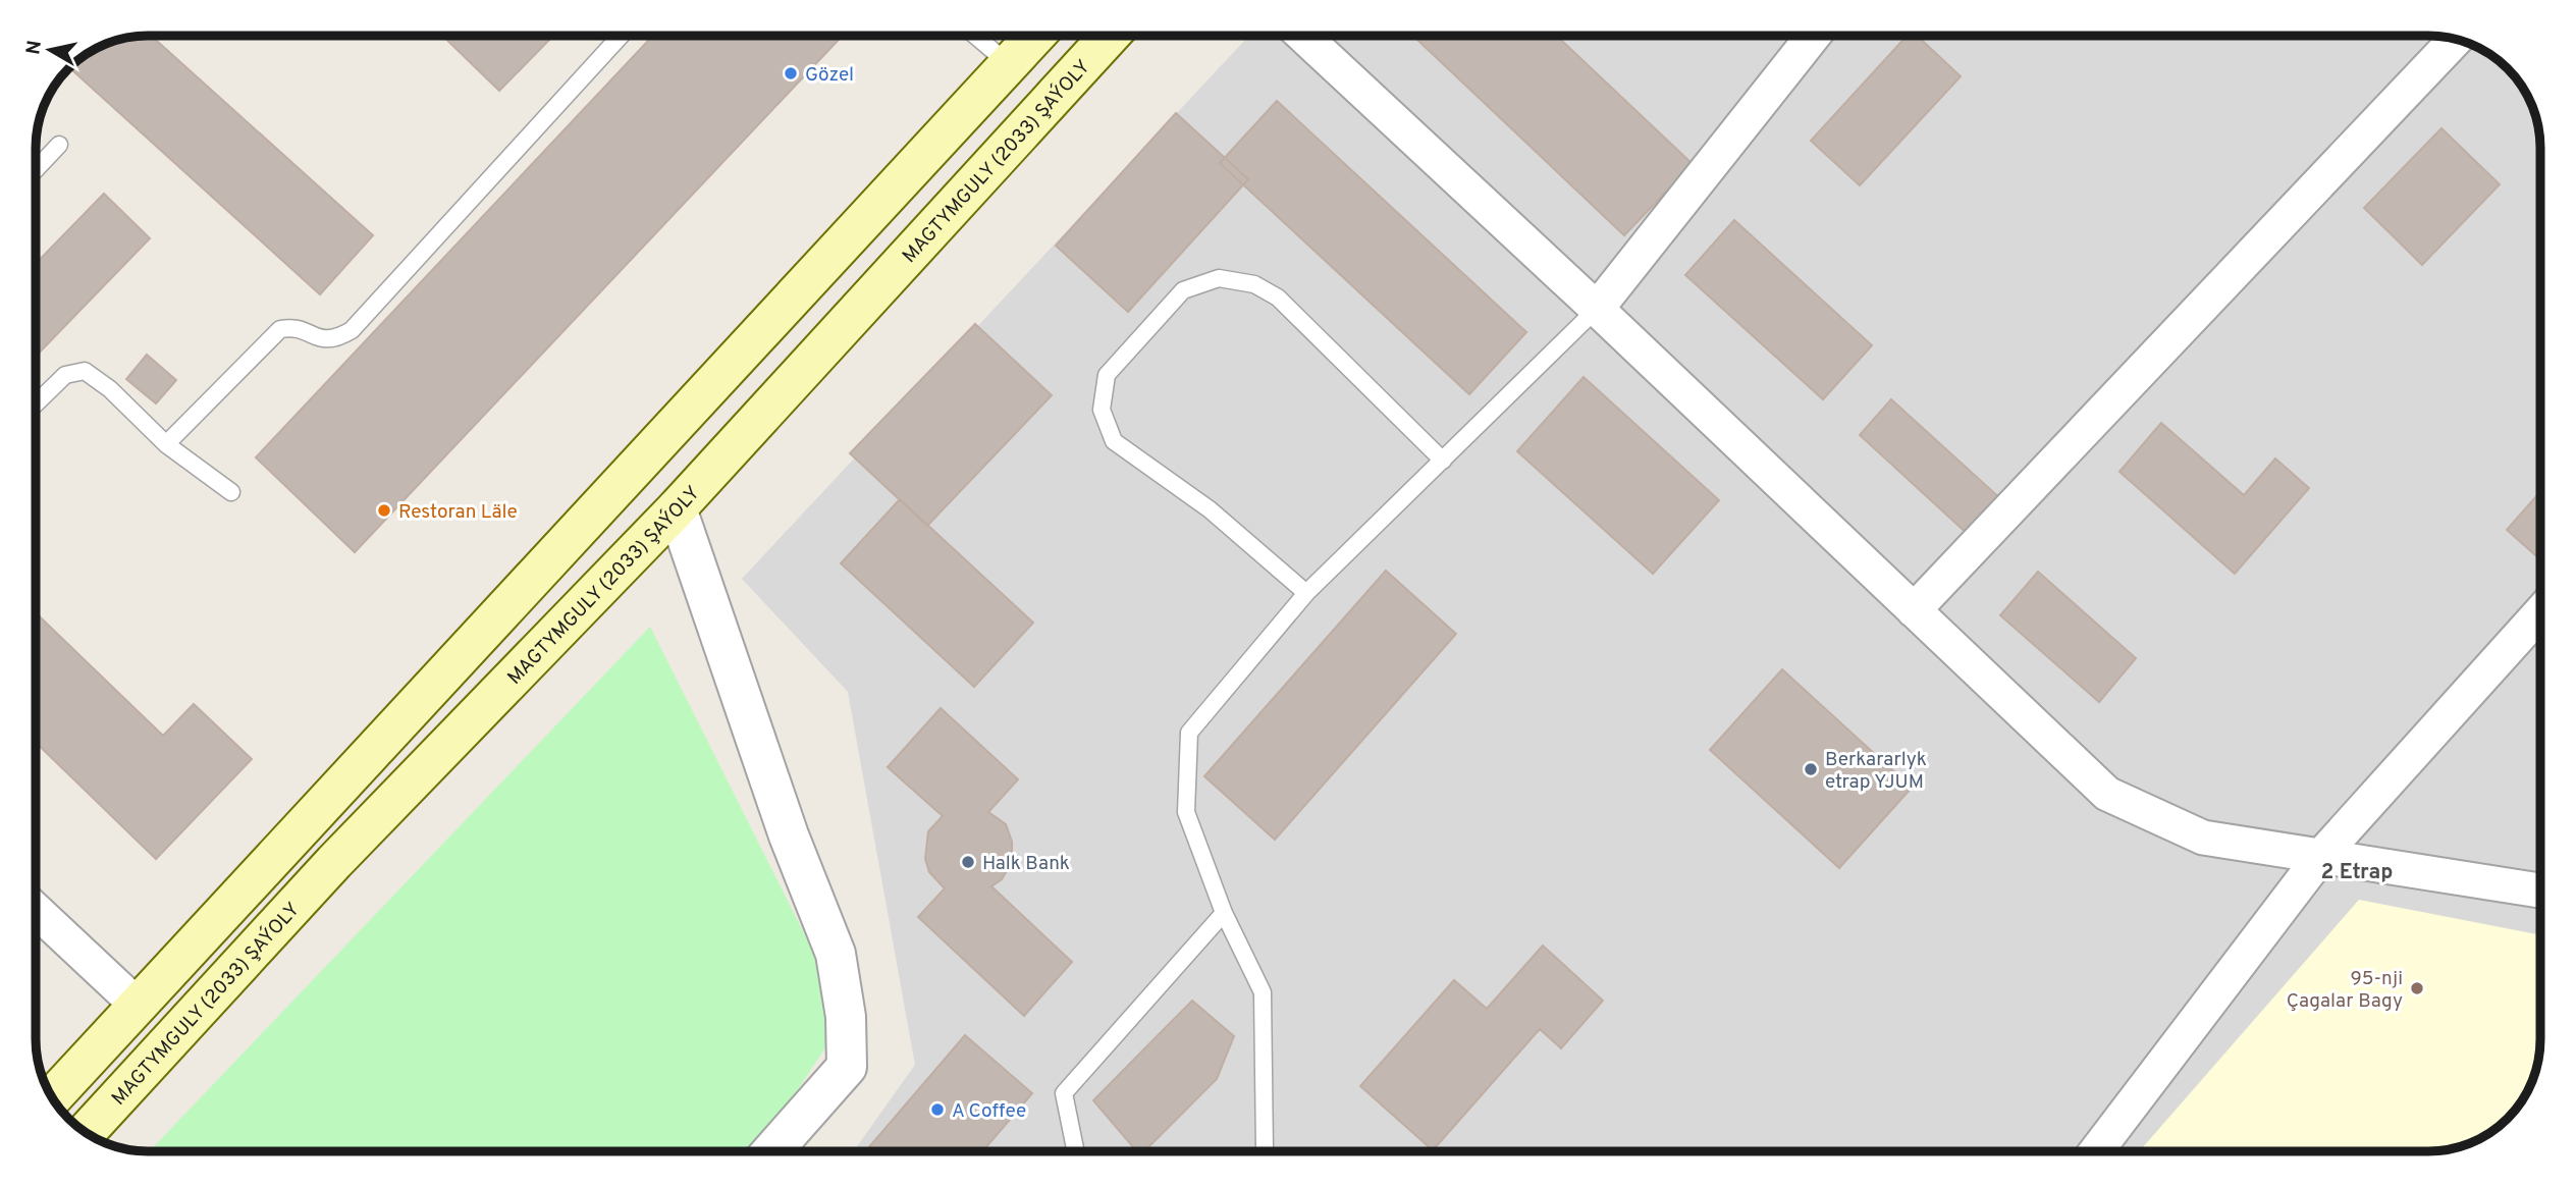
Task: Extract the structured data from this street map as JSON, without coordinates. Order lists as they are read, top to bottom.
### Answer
{
  "streets": {
    "main road": ["MAGTYMGULY (2033) ŞAÝOLY"]
  },
  "districts": ["2 Etrap"],
  "places": [
    "Gözel",
    "Restoran Läle",
    "Berkararlyk etrap YJUM",
    "Halk Bank",
    "95-nji Çagalar Bagy",
    "A Coffee"
  ],
  "north": "left"
}
